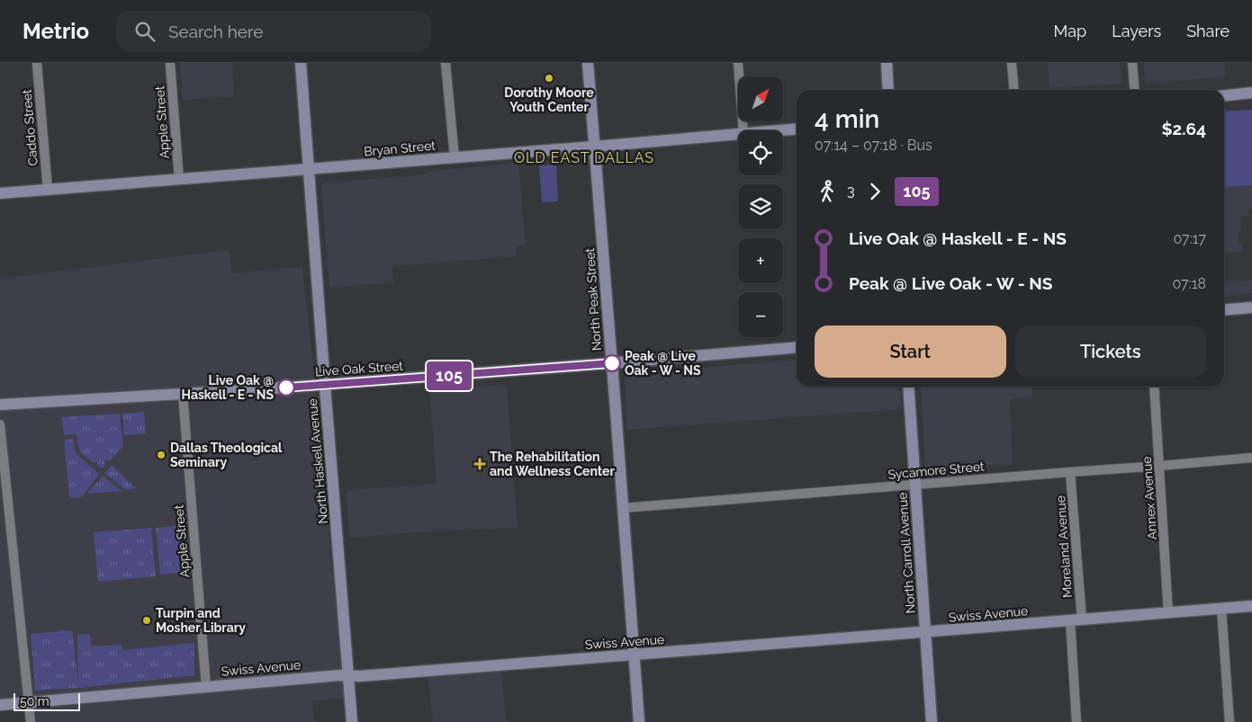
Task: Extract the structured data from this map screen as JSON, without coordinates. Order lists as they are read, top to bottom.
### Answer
{
  "streets": {
    "street": [
      "Apple Street",
      "Caddo Street",
      "Bryan Street",
      "North Peak Street",
      "Live Oak Street",
      "North Haskell Avenue",
      "Sycamore Street",
      "Annex Avenue",
      "Moreland Avenue",
      "North Carroll Avenue",
      "Swiss Avenue"
    ]
  },
  "crossings": [
    ["Apple Street", "Bryan Street"],
    ["Apple Street", "Live Oak Street"],
    ["Apple Street", "Swiss Avenue"],
    ["Caddo Street", "Bryan Street"],
    ["Bryan Street", "North Peak Street"],
    ["Bryan Street", "North Haskell Avenue"],
    ["North Peak Street", "Live Oak Street"],
    ["North Peak Street", "Sycamore Street"],
    ["North Peak Street", "Swiss Avenue"],
    ["Live Oak Street", "North Haskell Avenue"],
    ["North Haskell Avenue", "Swiss Avenue"],
    ["Sycamore Street", "Annex Avenue"],
    ["Sycamore Street", "Moreland Avenue"],
    ["Sycamore Street", "North Carroll Avenue"],
    ["Annex Avenue", "Swiss Avenue"],
    ["Moreland Avenue", "Swiss Avenue"],
    ["North Carroll Avenue", "Swiss Avenue"]
  ],
  "districts": ["OLD EAST DALLAS"],
  "places": {
    "other": [
      "Dorothy Moore Youth Center",
      "Peak @ Live Oak - W - NS",
      "Live Oak @ Haskell - E - NS",
      "Dallas Theological Seminary",
      "Turpin and Mosher Library"
    ],
    "health": ["The Rehabilitation and Wellness Center"]
  },
  "lines": ["bus line 105"],
  "scale_bar": "50 m",
  "north": "top right",
  "page": {
    "header": "Metrio",
    "search": "Search here",
    "nav": ["Map", "Layers", "Share"],
    "on_map": "105",
    "map_buttons": ["+", "−"],
    "heading": ["4 min", "07:14 – 07:18 · Bus", "$2.64"],
    "legs": ["3", "105"],
    "list": [
      {
        "name": "Live Oak @ Haskell - E - NS",
        "value": "07:17"
      },
      {
        "name": "Peak @ Live Oak - W - NS",
        "value": "07:18"
      }
    ],
    "buttons": ["Start", "Tickets"],
    "scale": "50 m"
  }
}
